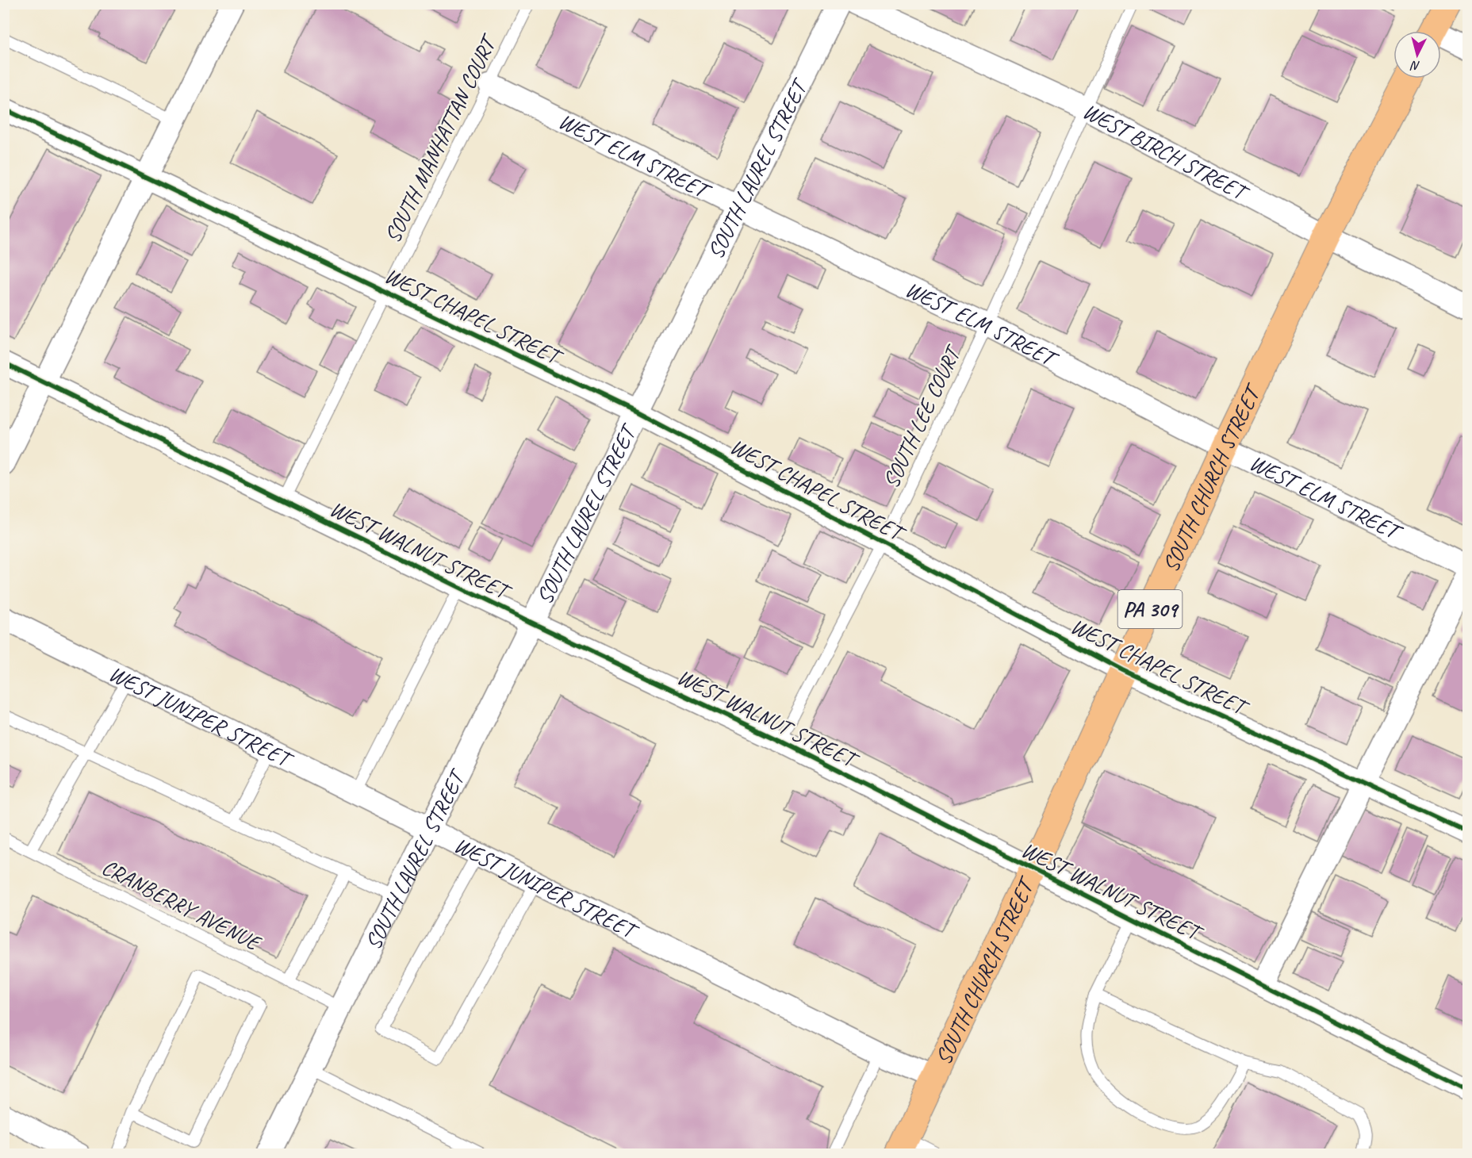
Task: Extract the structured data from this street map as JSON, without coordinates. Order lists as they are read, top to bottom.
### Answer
{
  "streets": {
    "highway": ["SOUTH CHURCH STREET", "PA 309"],
    "street": [
      "WEST BIRCH STREET",
      "WEST ELM STREET",
      "SOUTH LAUREL STREET",
      "WEST CHAPEL STREET",
      "WEST WALNUT STREET",
      "WEST JUNIPER STREET"
    ],
    "lane": ["SOUTH MANHATTAN COURT", "SOUTH LEE COURT", "CRANBERRY AVENUE"]
  },
  "crossings": [
    ["SOUTH MANHATTAN COURT", "WEST ELM STREET"],
    ["SOUTH MANHATTAN COURT", "WEST CHAPEL STREET"],
    ["SOUTH MANHATTAN COURT", "WEST WALNUT STREET"],
    ["WEST BIRCH STREET", "SOUTH LEE COURT"],
    ["WEST BIRCH STREET", "SOUTH CHURCH STREET"],
    ["WEST ELM STREET", "SOUTH LAUREL STREET"],
    ["WEST ELM STREET", "SOUTH LEE COURT"],
    ["WEST ELM STREET", "SOUTH CHURCH STREET"],
    ["SOUTH LAUREL STREET", "WEST CHAPEL STREET"],
    ["SOUTH LAUREL STREET", "WEST WALNUT STREET"],
    ["SOUTH LAUREL STREET", "WEST JUNIPER STREET"],
    ["SOUTH LAUREL STREET", "CRANBERRY AVENUE"],
    ["WEST CHAPEL STREET", "SOUTH LEE COURT"],
    ["WEST CHAPEL STREET", "SOUTH CHURCH STREET"],
    ["SOUTH LEE COURT", "WEST WALNUT STREET"],
    ["SOUTH CHURCH STREET", "WEST WALNUT STREET"],
    ["SOUTH CHURCH STREET", "WEST JUNIPER STREET"]
  ],
  "north": "bottom"
}
